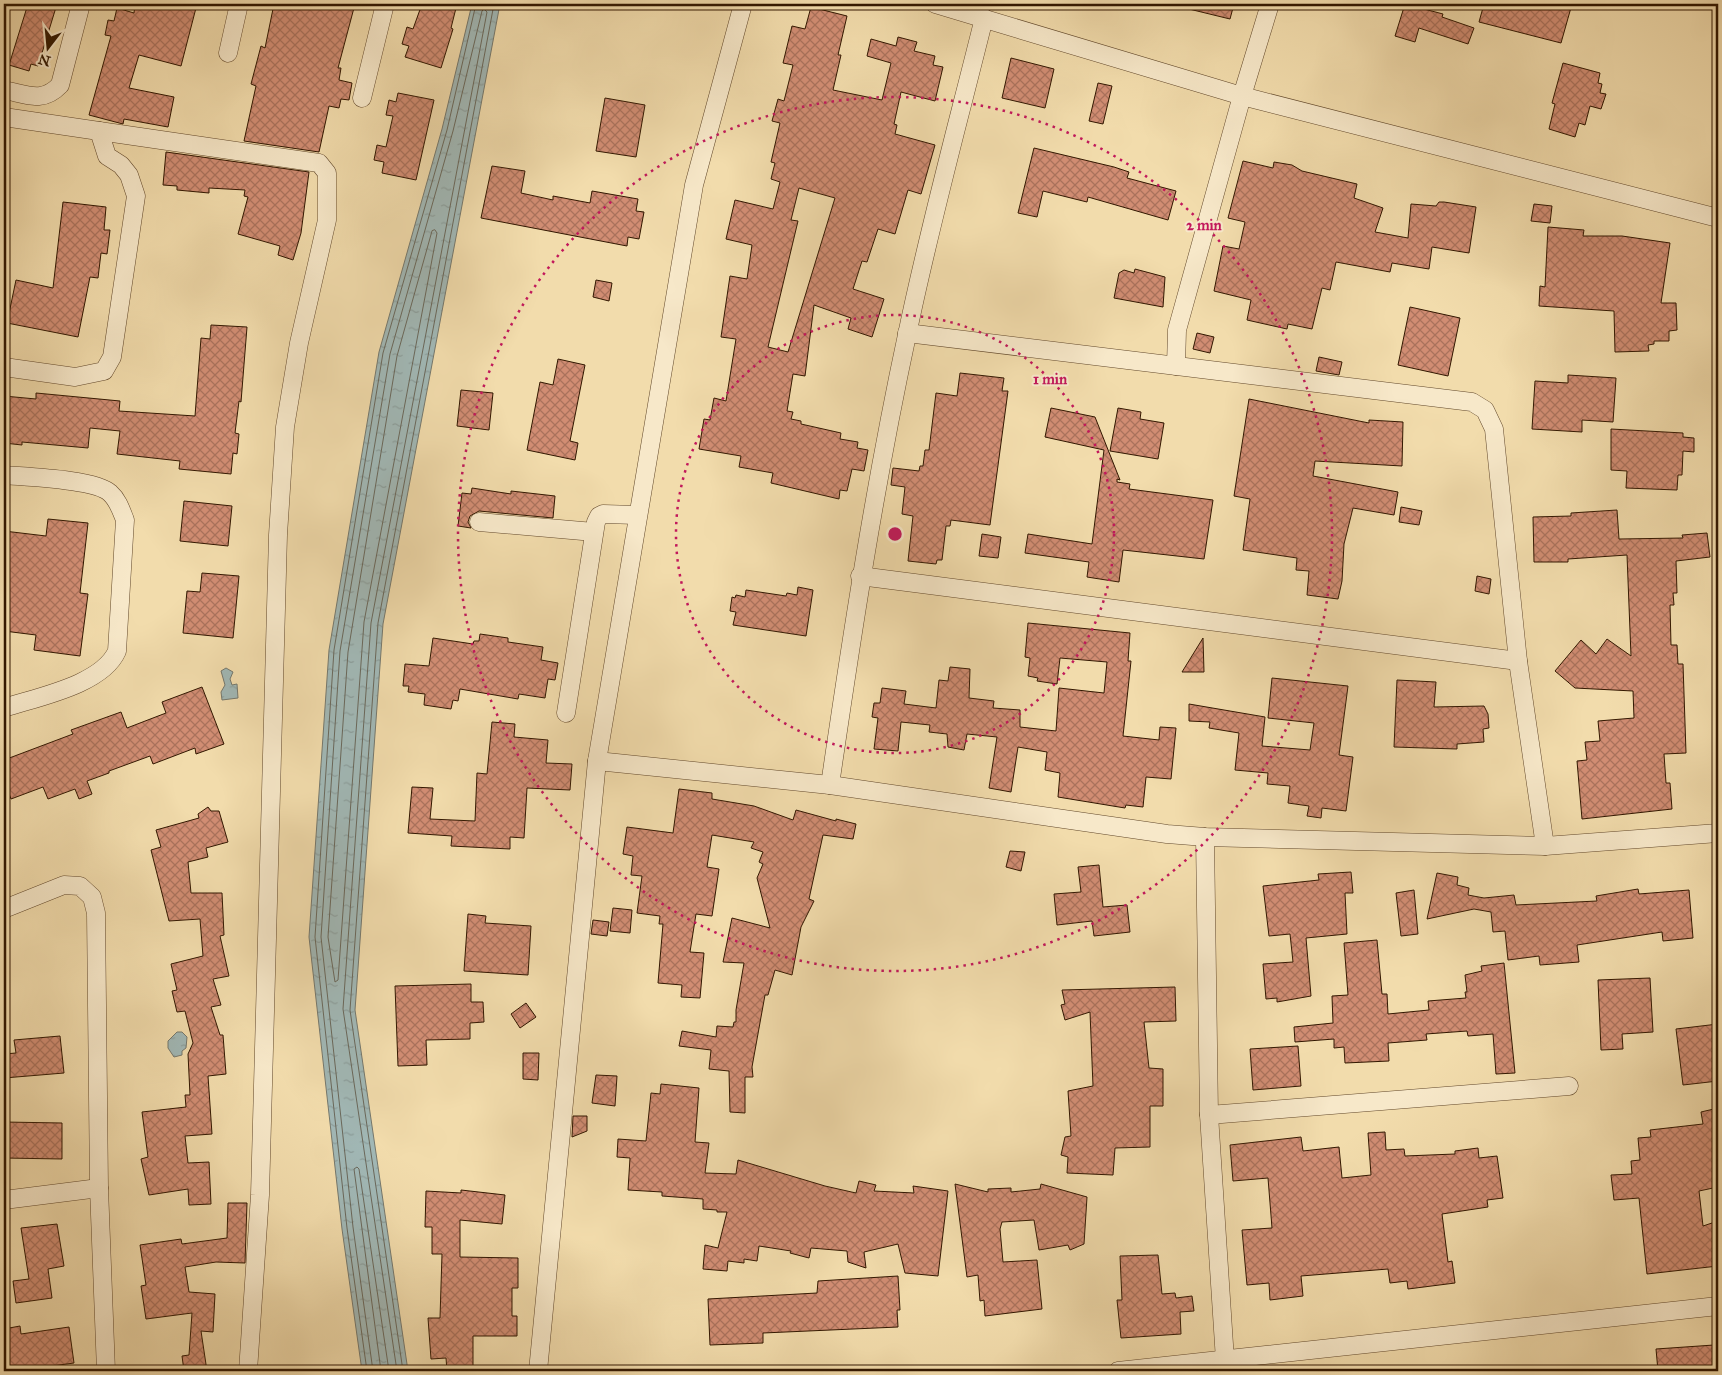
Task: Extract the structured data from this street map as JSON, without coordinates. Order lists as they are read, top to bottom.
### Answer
{
  "north": "bottom",
  "rings": ["2 min", "1 min"]
}
